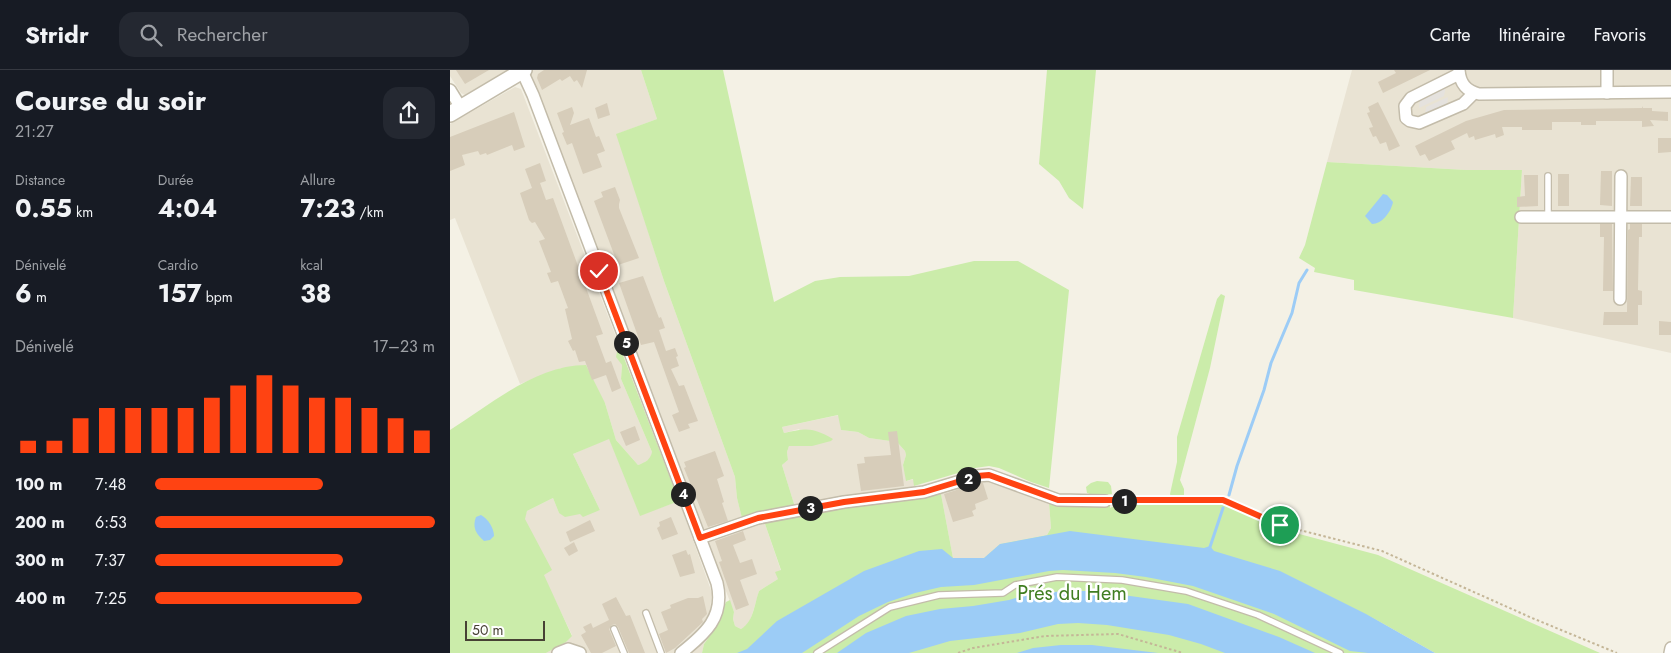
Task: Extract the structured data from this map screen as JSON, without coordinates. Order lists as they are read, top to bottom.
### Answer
{
  "parks": ["Prés du Hem"],
  "scale_bar": "50 m",
  "page": {
    "header": "Stridr",
    "search": "Rechercher",
    "nav": ["Carte", "Itinéraire", "Favoris"],
    "heading": ["Course du soir", "21:27"],
    "stats": [
      ["Distance", "0.55 km"],
      ["Durée", "4:04"],
      ["Allure", "7:23 /km"],
      ["Dénivelé", "6 m"],
      ["Cardio", "157 bpm"],
      ["kcal", "38"]
    ],
    "chart": ["Dénivelé", "17–23 m"],
    "pins": [
      "5",
      "2",
      "4",
      "1",
      "3"
    ],
    "list": [
      {
        "name": "100 m",
        "note": "7:48"
      },
      {
        "name": "200 m",
        "note": "6:53"
      },
      {
        "name": "300 m",
        "note": "7:37"
      },
      {
        "name": "400 m",
        "note": "7:25"
      }
    ],
    "scale": "50 m"
  }
}
